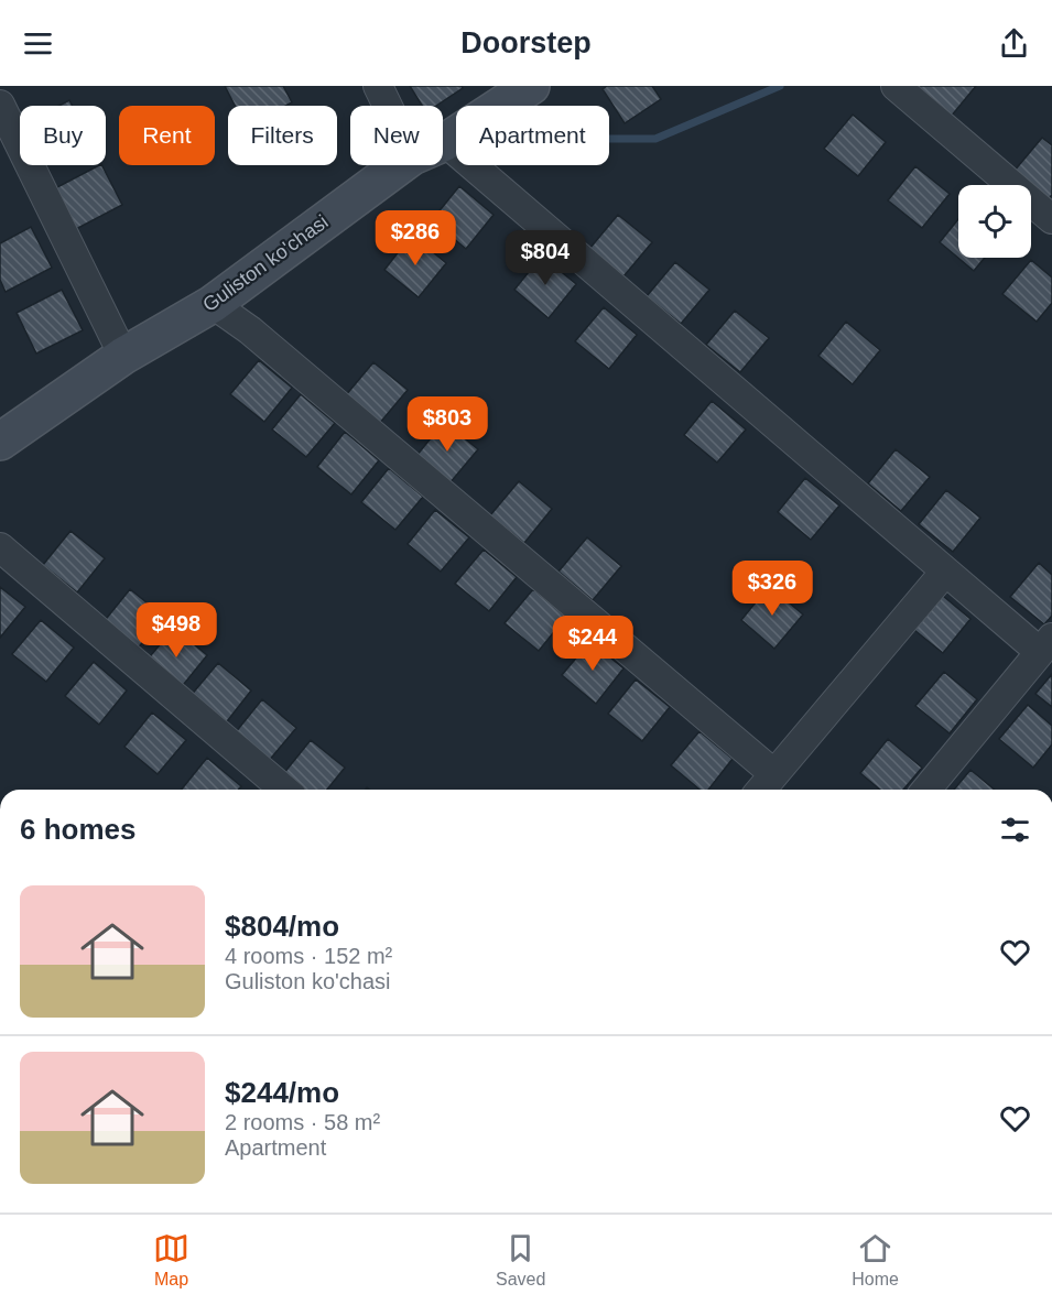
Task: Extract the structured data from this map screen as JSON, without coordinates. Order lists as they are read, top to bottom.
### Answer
{
  "streets": {
    "main road": ["Guliston ko'chasi"]
  },
  "page": {
    "header": "Doorstep",
    "chip": [
      "Buy",
      "Rent",
      "Filters",
      "New",
      "Apartment"
    ],
    "price": [
      "$286",
      "$804",
      "$803",
      "$326",
      "$498",
      "$244"
    ],
    "heading": "6 homes",
    "list": [
      {
        "name": "$804/mo",
        "note": "4 rooms · 152 m² · Guliston ko'chasi"
      },
      {
        "name": "$244/mo",
        "note": "2 rooms · 58 m² · Apartment"
      }
    ],
    "tabs": ["Map", "Saved", "Home"]
  }
}
